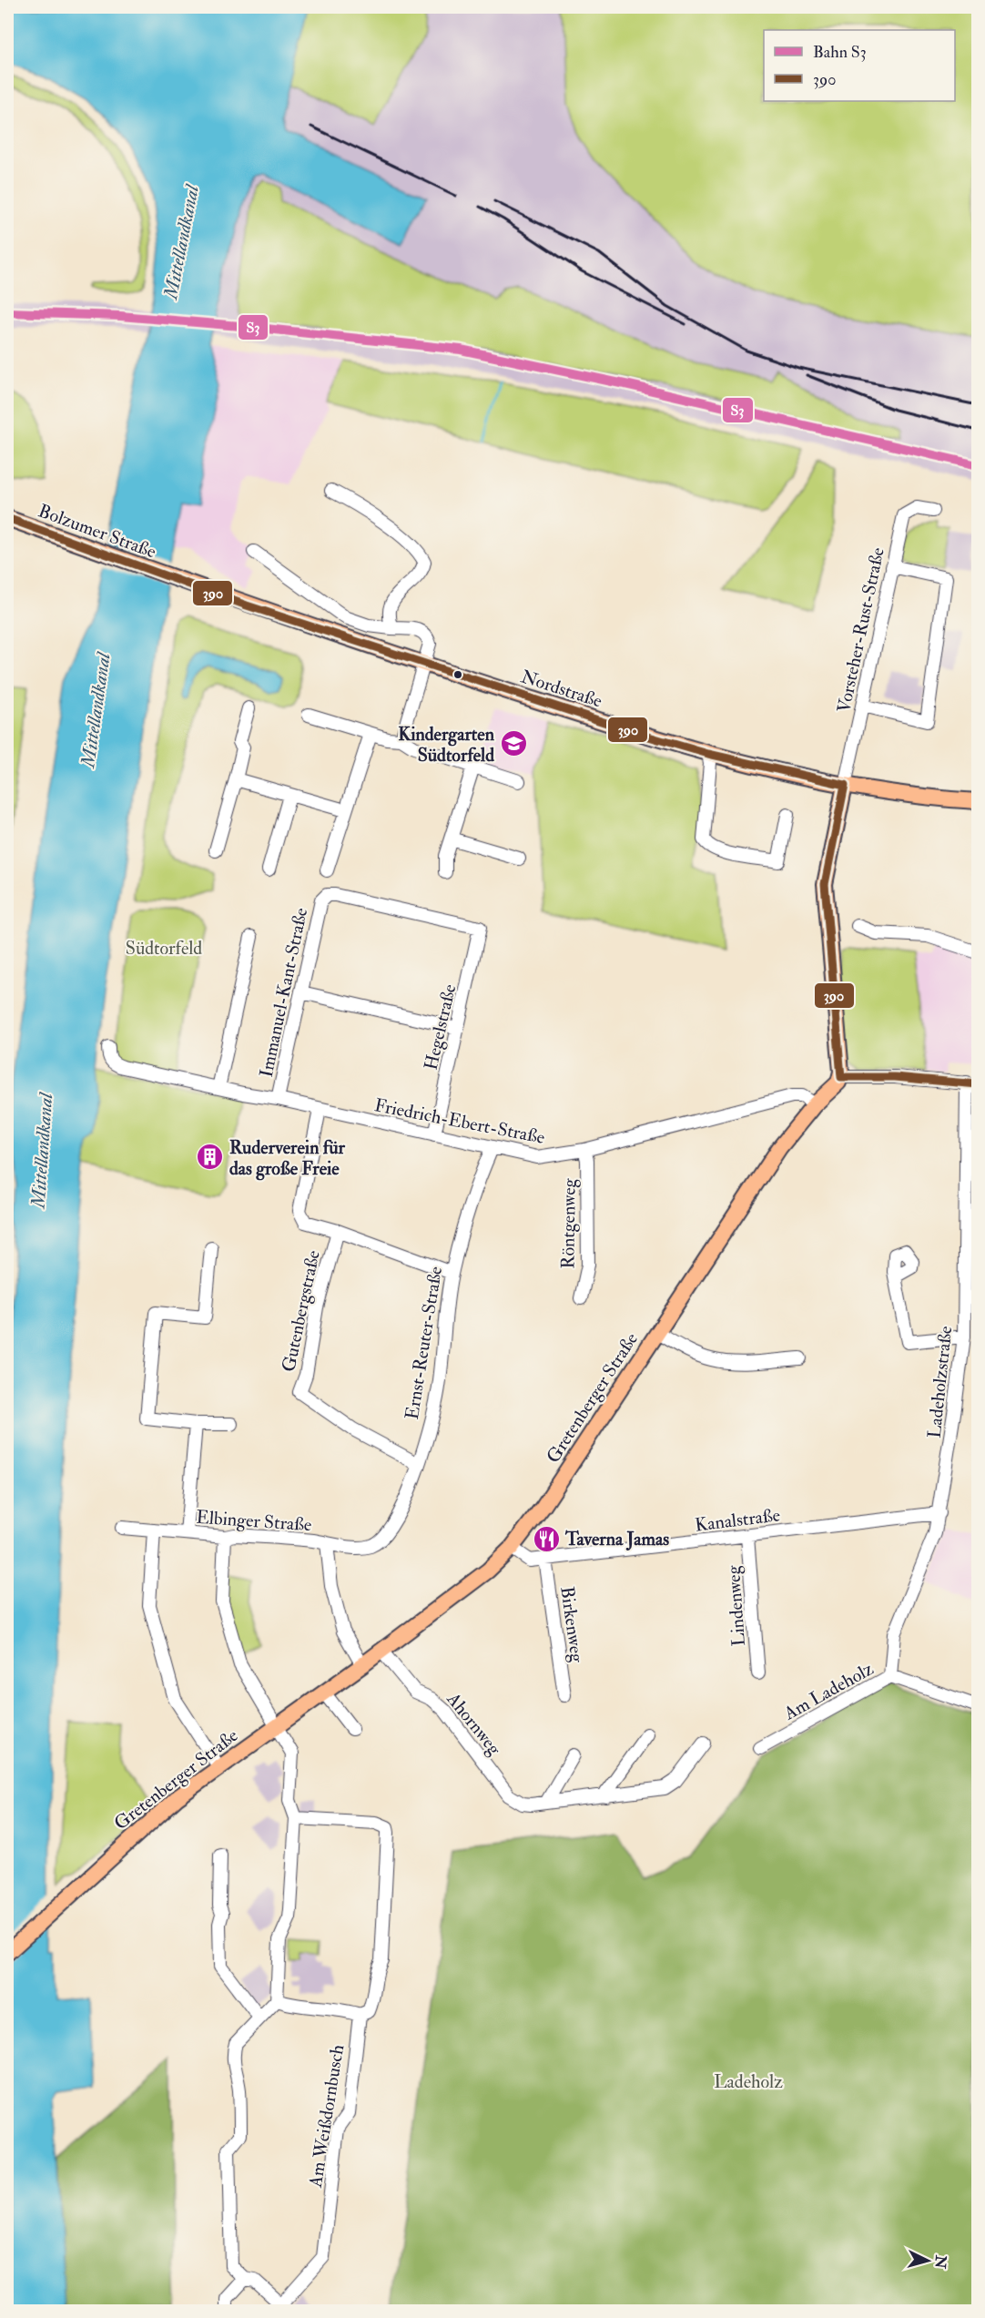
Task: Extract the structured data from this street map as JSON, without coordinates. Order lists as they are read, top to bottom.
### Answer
{
  "streets": {
    "main road": ["Bolzumer Straße", "Nordstraße", "Gretenberger Straße"],
    "street": [
      "Vorsteher-Rust-Straße",
      "Immanuel-Kant-Straße",
      "Hegelstraße",
      "Friedrich-Ebert-Straße",
      "Röntgenweg",
      "Gutenbergstraße",
      "Ernst-Reuter-Straße",
      "Ladeholzstraße",
      "Kanalstraße",
      "Elbinger Straße",
      "Lindenweg",
      "Birkenweg",
      "Am Ladeholz",
      "Ahornweg",
      "Am Weißdornbusch"
    ]
  },
  "crossings": [
    ["Bolzumer Straße", "Nordstraße"],
    ["Vorsteher-Rust-Straße", "Nordstraße"],
    ["Immanuel-Kant-Straße", "Hegelstraße"],
    ["Immanuel-Kant-Straße", "Friedrich-Ebert-Straße"],
    ["Hegelstraße", "Friedrich-Ebert-Straße"],
    ["Friedrich-Ebert-Straße", "Röntgenweg"],
    ["Friedrich-Ebert-Straße", "Ernst-Reuter-Straße"],
    ["Friedrich-Ebert-Straße", "Gretenberger Straße"],
    ["Gutenbergstraße", "Ernst-Reuter-Straße"],
    ["Ernst-Reuter-Straße", "Elbinger Straße"],
    ["Ladeholzstraße", "Kanalstraße"],
    ["Ladeholzstraße", "Am Ladeholz"],
    ["Gretenberger Straße", "Kanalstraße"],
    ["Gretenberger Straße", "Ahornweg"],
    ["Kanalstraße", "Lindenweg"],
    ["Kanalstraße", "Birkenweg"]
  ],
  "water": ["Mittellandkanal"],
  "parks": ["Südtorfeld", "Ladeholz"],
  "places": {
    "school or university": ["Kindergarten Südtorfeld"],
    "building": ["Ruderverein für das große Freie"],
    "restaurant": ["Taverna Jamas"]
  },
  "lines": ["rail line S3", "transit line 390"],
  "legend": ["Bahn S3", "390"],
  "north": "right"
}
